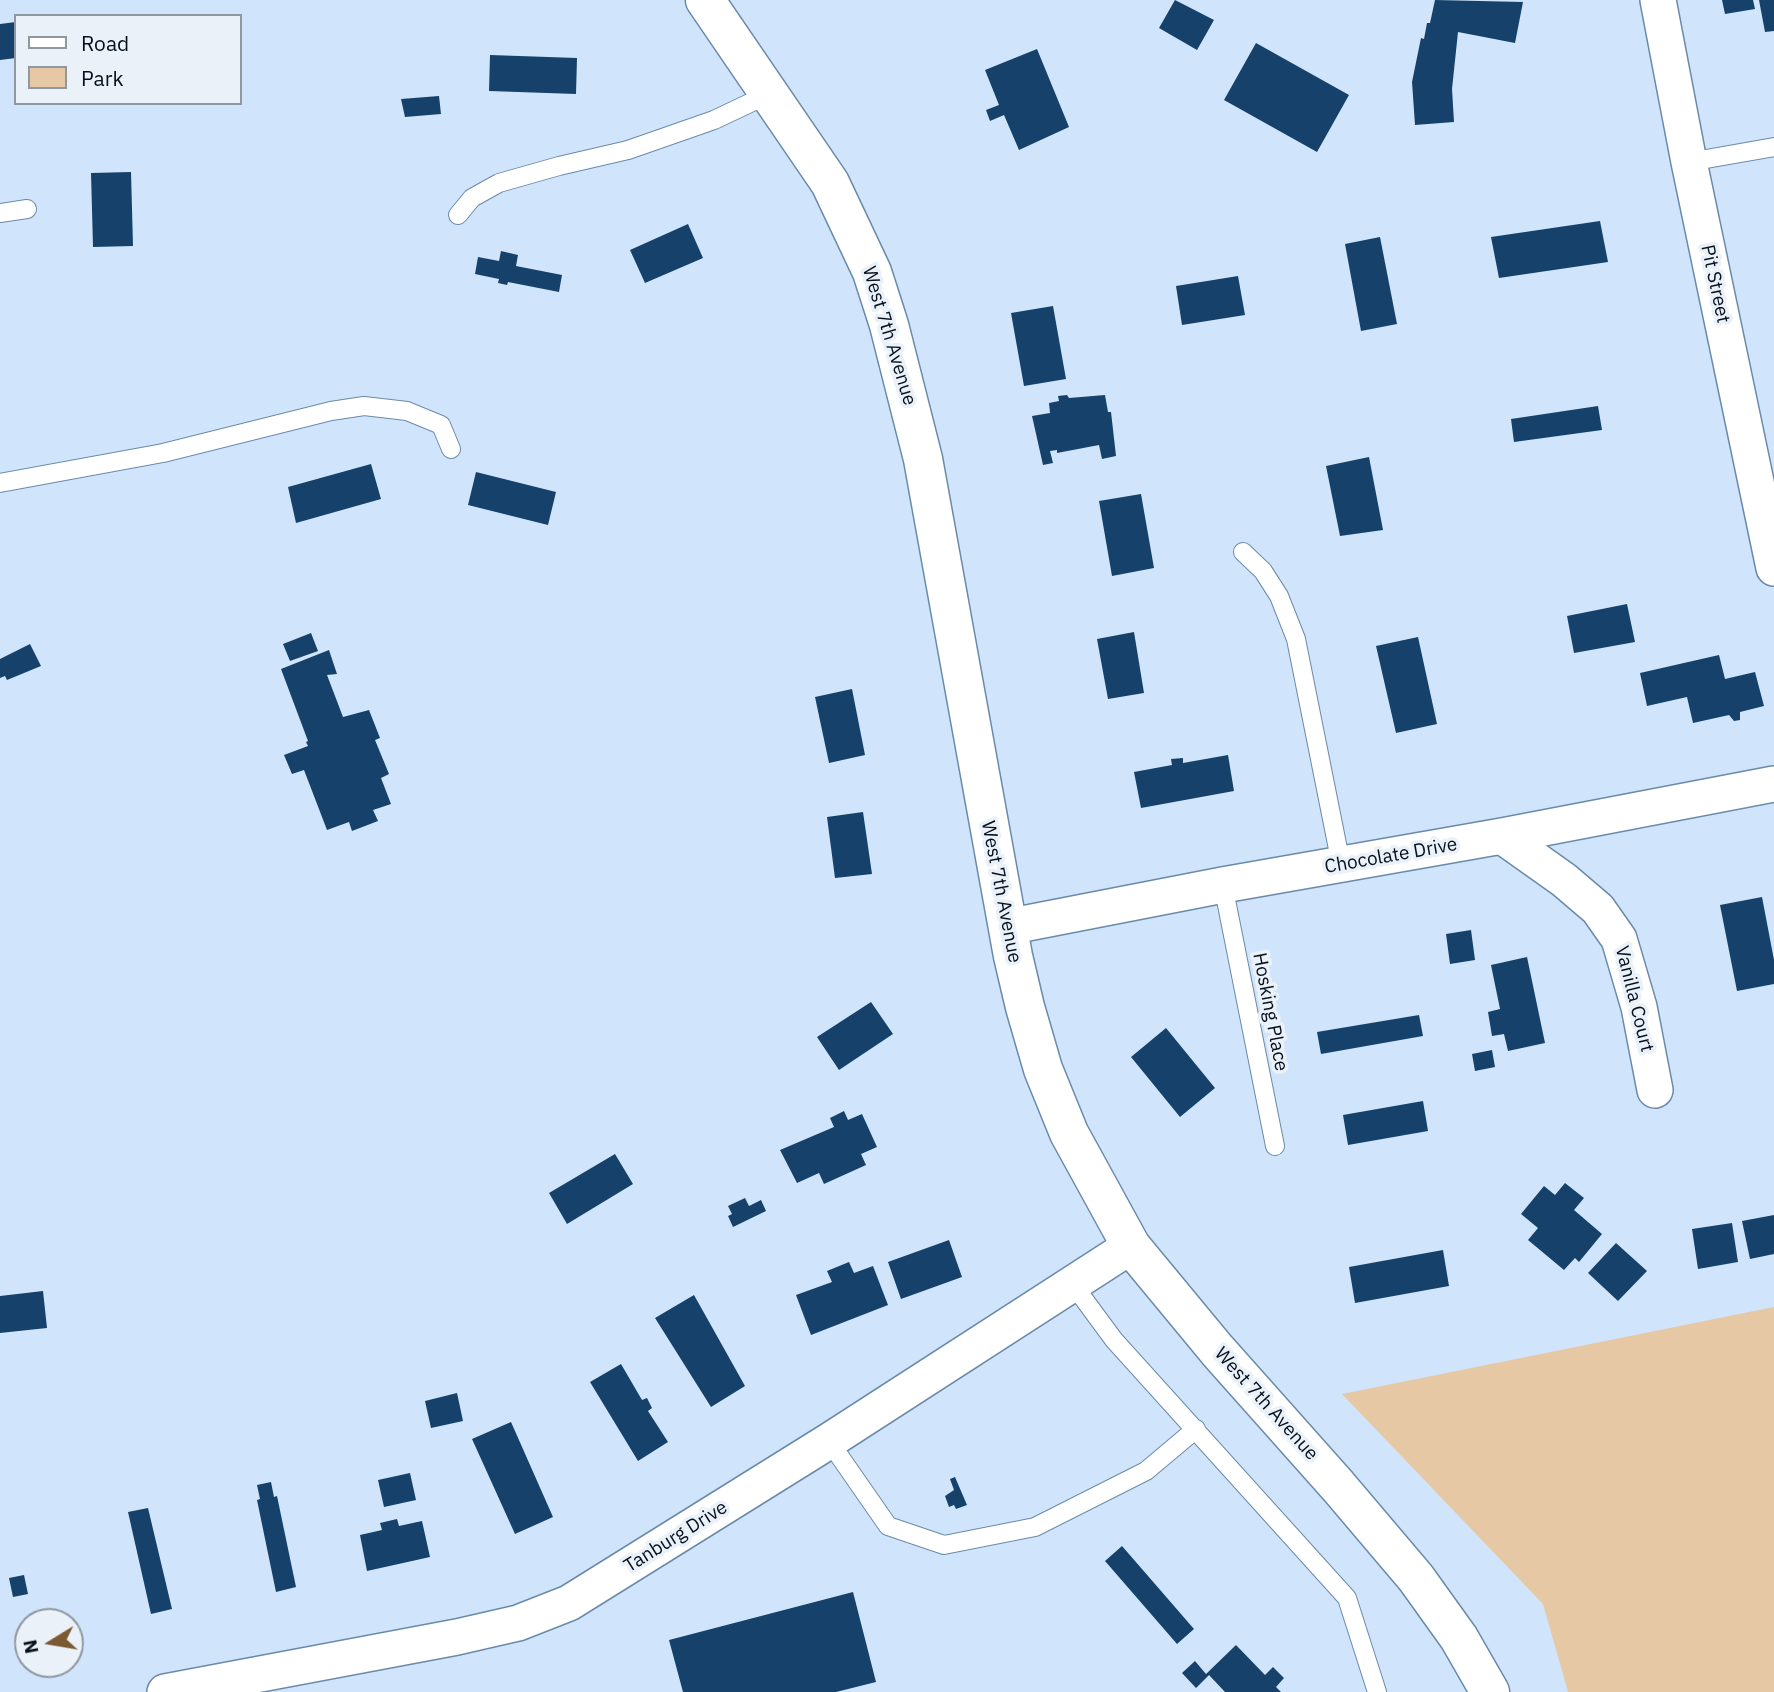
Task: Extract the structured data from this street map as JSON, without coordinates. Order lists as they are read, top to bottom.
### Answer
{
  "streets": {
    "main road": ["West 7th Avenue"],
    "street": [
      "Pit Street",
      "Chocolate Drive",
      "Vanilla Court",
      "Tanburg Drive"
    ],
    "lane": ["Hosking Place"]
  },
  "crossings": [
    ["West 7th Avenue", "Chocolate Drive"],
    ["West 7th Avenue", "Tanburg Drive"],
    ["Chocolate Drive", "Vanilla Court"],
    ["Chocolate Drive", "Hosking Place"]
  ],
  "legend": ["Road", "Park"],
  "north": "left"
}
